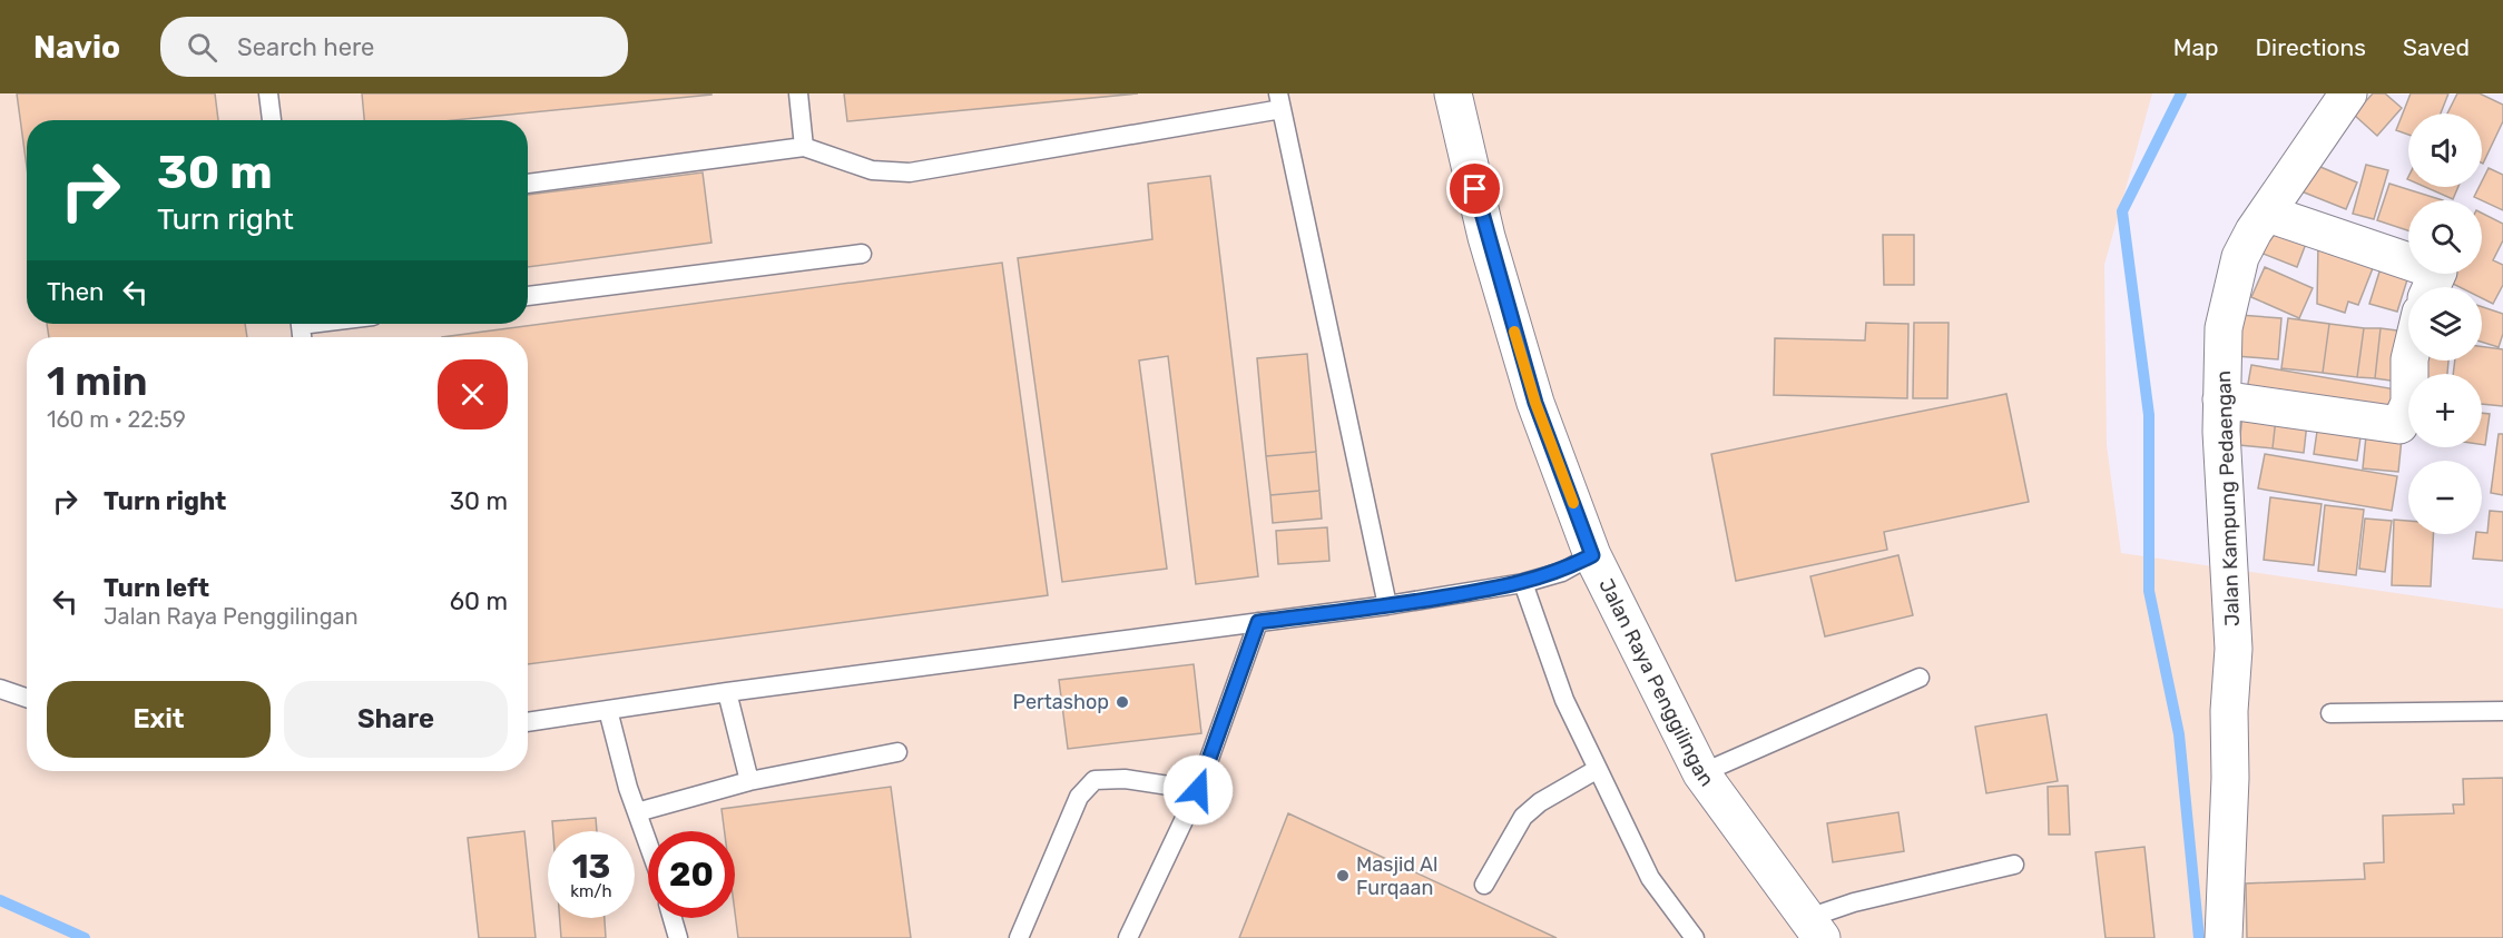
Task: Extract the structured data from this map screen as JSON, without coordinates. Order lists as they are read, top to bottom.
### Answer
{
  "streets": {
    "street": ["Jalan Kampung Pedaengan", "Jalan Raya Penggilingan"]
  },
  "places": ["Pertashop", "Masjid Al Furqaan"],
  "page": {
    "header": "Navio",
    "search": "Search here",
    "nav": ["Map", "Directions", "Saved"],
    "map_buttons": ["+", "−"],
    "turn": ["30 m", "Turn right"],
    "then": "Then",
    "heading": ["1 min", "160 m · 22:59"],
    "list": [
      {
        "name": "Turn right",
        "value": "30 m"
      },
      {
        "name": "Turn left",
        "note": "Jalan Raya Penggilingan",
        "value": "60 m"
      }
    ],
    "buttons": ["Exit", "Share"],
    "speed": "13 km/h",
    "limit": "20"
  }
}
